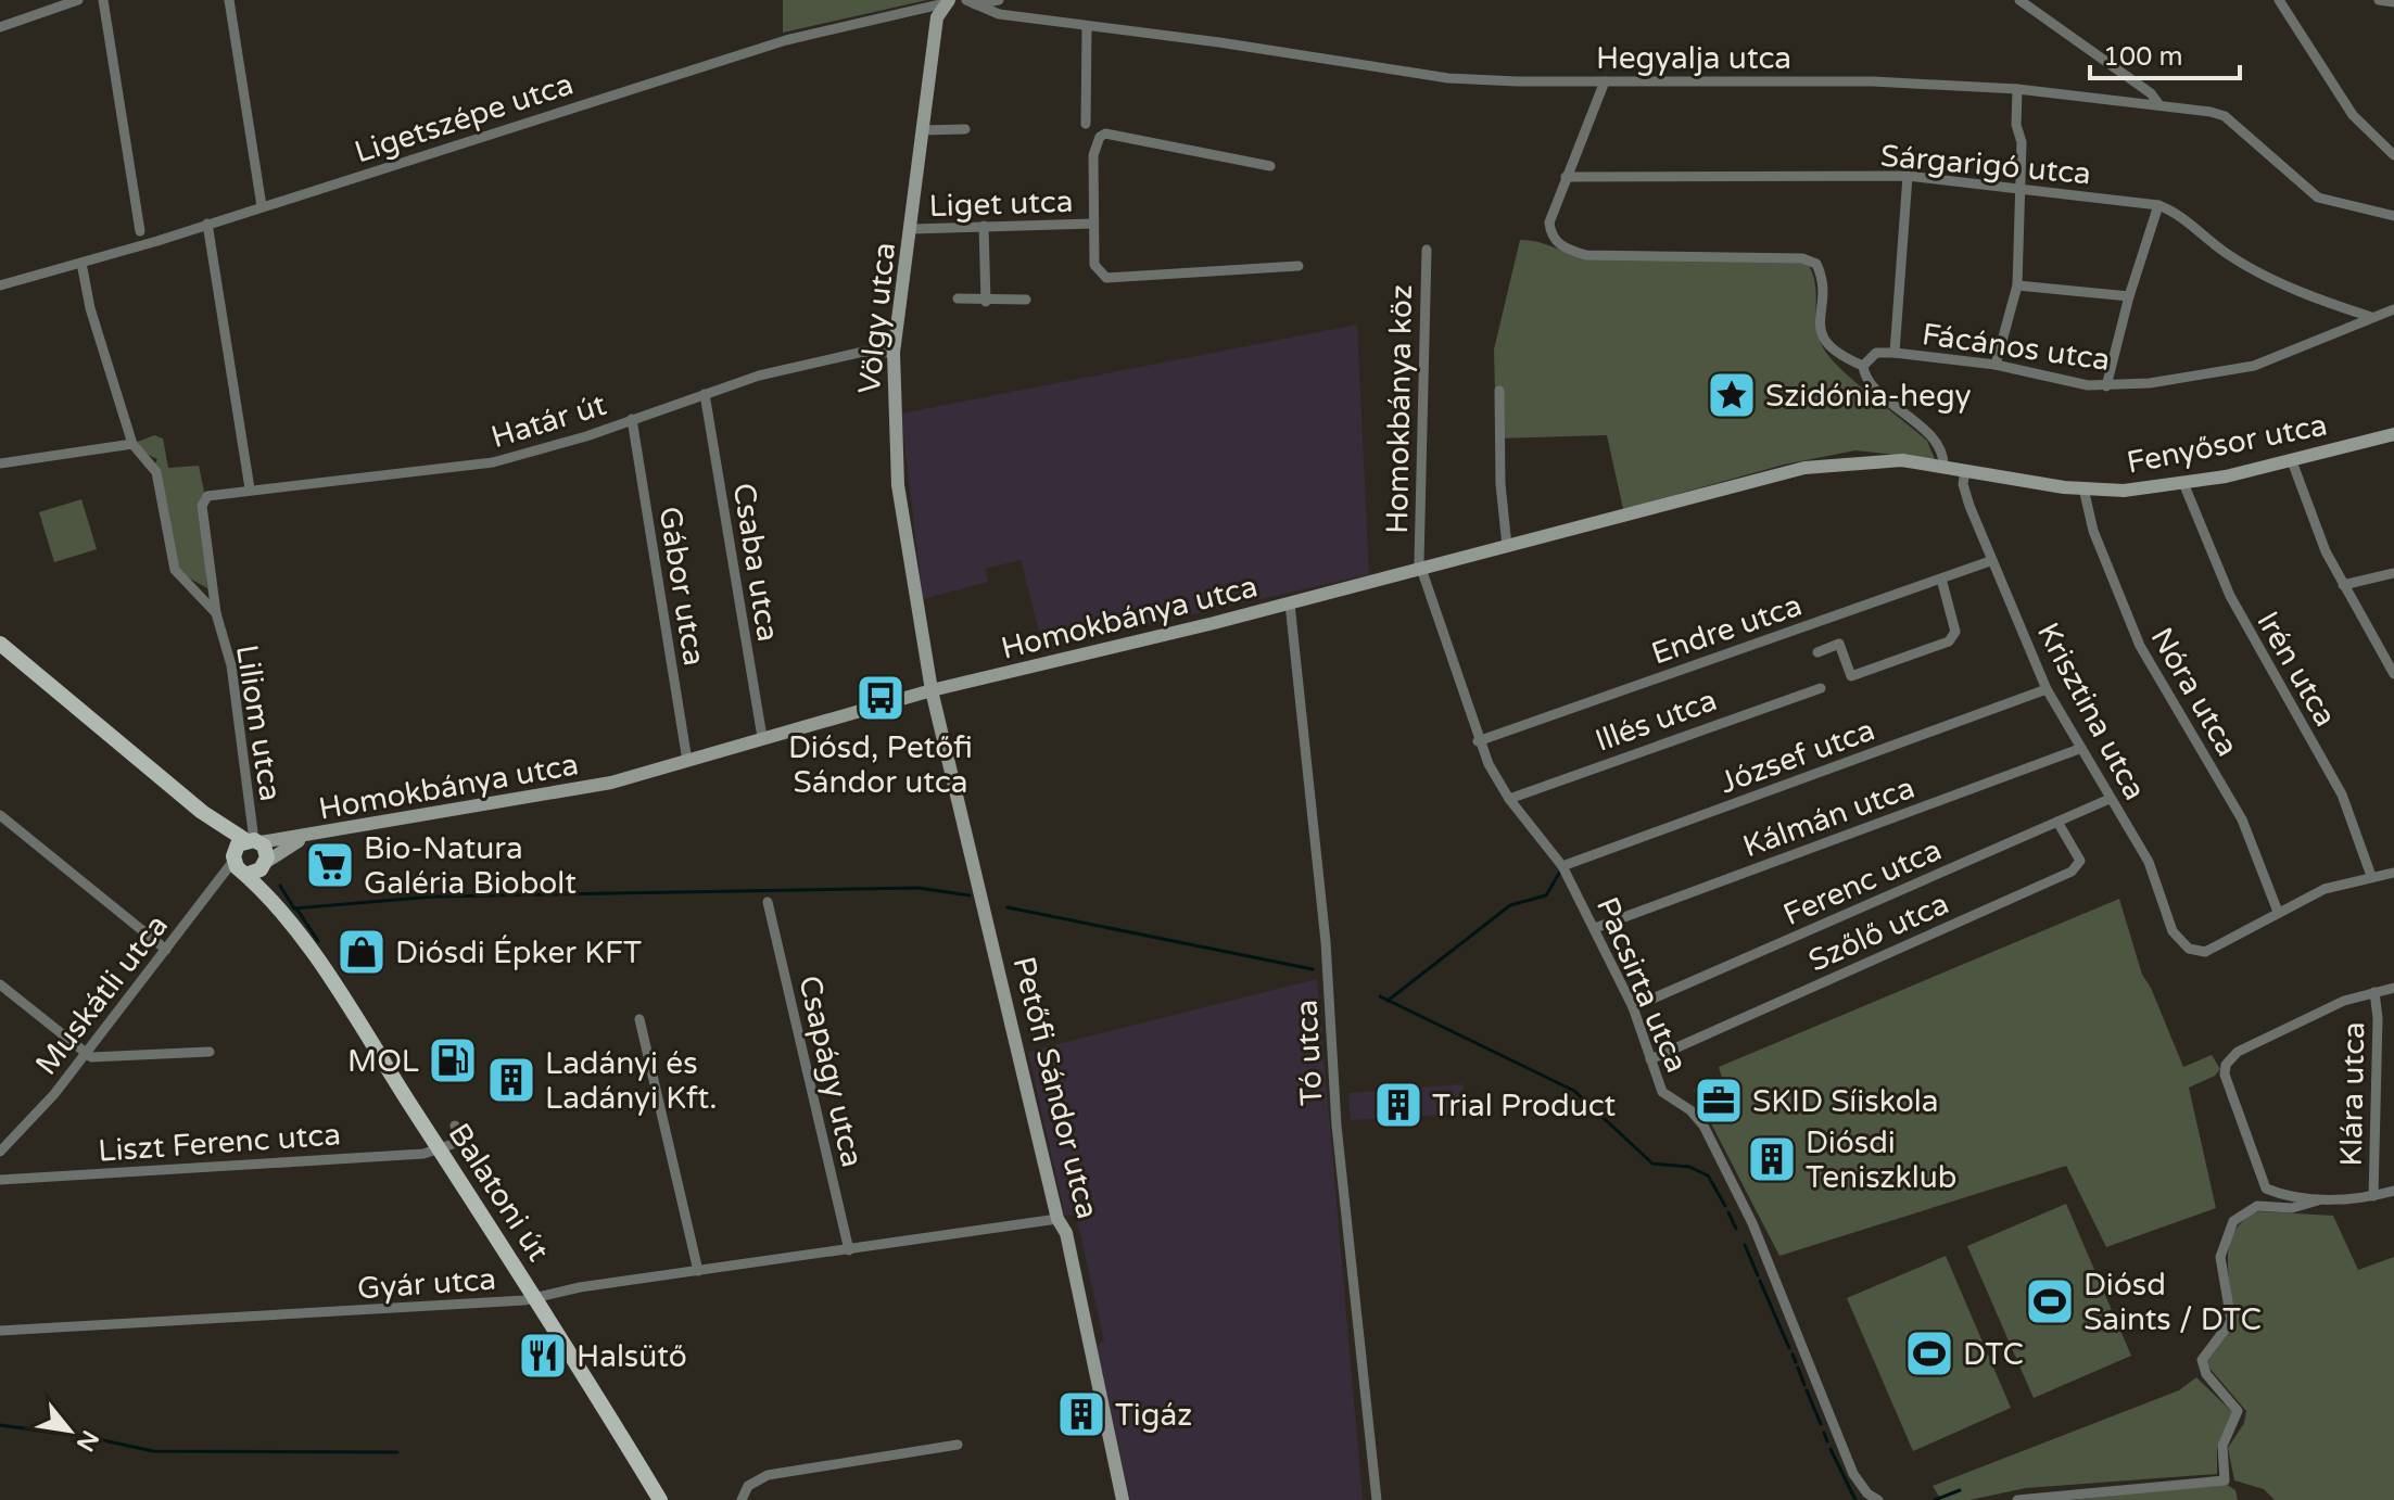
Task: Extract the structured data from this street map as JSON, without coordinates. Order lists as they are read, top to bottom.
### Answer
{
  "streets": {
    "main road": ["Balatoni út"],
    "street": [
      "Hegyalja utca",
      "Ligetszépe utca",
      "Sárgarigó utca",
      "Liget utca",
      "Völgy utca",
      "Fácános utca",
      "Homokbánya köz",
      "Határ út",
      "Fenyősor utca",
      "Csaba utca",
      "Gábor utca",
      "Homokbánya utca",
      "Endre utca",
      "Irén utca",
      "Nóra utca",
      "Krisztina utca",
      "Illés utca",
      "Liliom utca",
      "József utca",
      "Kálmán utca",
      "Ferenc utca",
      "Szőlő utca",
      "Pacsirta utca",
      "Muskátli utca",
      "Tó utca",
      "Csapágy utca",
      "Petőfi Sándor utca",
      "Klára utca",
      "Liszt Ferenc utca",
      "Gyár utca"
    ]
  },
  "crossings": [
    ["Ligetszépe utca", "Völgy utca"],
    ["Ligetszépe utca", "Liliom utca"],
    ["Sárgarigó utca", "Fácános utca"],
    ["Liget utca", "Völgy utca"],
    ["Völgy utca", "Határ út"],
    ["Völgy utca", "Homokbánya utca"],
    ["Völgy utca", "Petőfi Sándor utca"],
    ["Homokbánya köz", "Homokbánya utca"],
    ["Homokbánya köz", "Pacsirta utca"],
    ["Határ út", "Csaba utca"],
    ["Határ út", "Gábor utca"],
    ["Határ út", "Liliom utca"],
    ["Fenyősor utca", "Homokbánya utca"],
    ["Fenyősor utca", "Irén utca"],
    ["Fenyősor utca", "Nóra utca"],
    ["Fenyősor utca", "Krisztina utca"],
    ["Csaba utca", "Homokbánya utca"],
    ["Gábor utca", "Homokbánya utca"],
    ["Homokbánya utca", "Krisztina utca"],
    ["Homokbánya utca", "Liliom utca"],
    ["Homokbánya utca", "Pacsirta utca"],
    ["Homokbánya utca", "Muskátli utca"],
    ["Homokbánya utca", "Tó utca"],
    ["Homokbánya utca", "Petőfi Sándor utca"],
    ["Homokbánya utca", "Balatoni út"],
    ["Endre utca", "Krisztina utca"],
    ["Endre utca", "Pacsirta utca"],
    ["Nóra utca", "Krisztina utca"],
    ["Krisztina utca", "József utca"],
    ["Krisztina utca", "Kálmán utca"],
    ["Krisztina utca", "Ferenc utca"],
    ["Illés utca", "Pacsirta utca"],
    ["Liliom utca", "Muskátli utca"],
    ["Liliom utca", "Balatoni út"],
    ["József utca", "Pacsirta utca"],
    ["Kálmán utca", "Pacsirta utca"],
    ["Ferenc utca", "Szőlő utca"],
    ["Ferenc utca", "Pacsirta utca"],
    ["Szőlő utca", "Pacsirta utca"],
    ["Muskátli utca", "Balatoni út"],
    ["Csapágy utca", "Gyár utca"],
    ["Petőfi Sándor utca", "Gyár utca"],
    ["Liszt Ferenc utca", "Balatoni út"],
    ["Balatoni út", "Gyár utca"]
  ],
  "places": {
    "place": ["Szidónia-hegy"],
    "bus stop": ["Diósd, Petőfi Sándor utca"],
    "supermarket": ["Bio-Natura Galéria Biobolt"],
    "shop": ["Diósdi Épker KFT"],
    "fuel station": ["MOL"],
    "building": [
      "Ladányi és Ladányi Kft.",
      "Trial Product",
      "Diósdi Teniszklub",
      "Tigáz"
    ],
    "office": ["SKID Síiskola"],
    "sports": ["Diósd Saints / DTC", "DTC"],
    "restaurant": ["Halsütő"]
  },
  "scale_bar": "100 m",
  "north": "bottom right"
}
